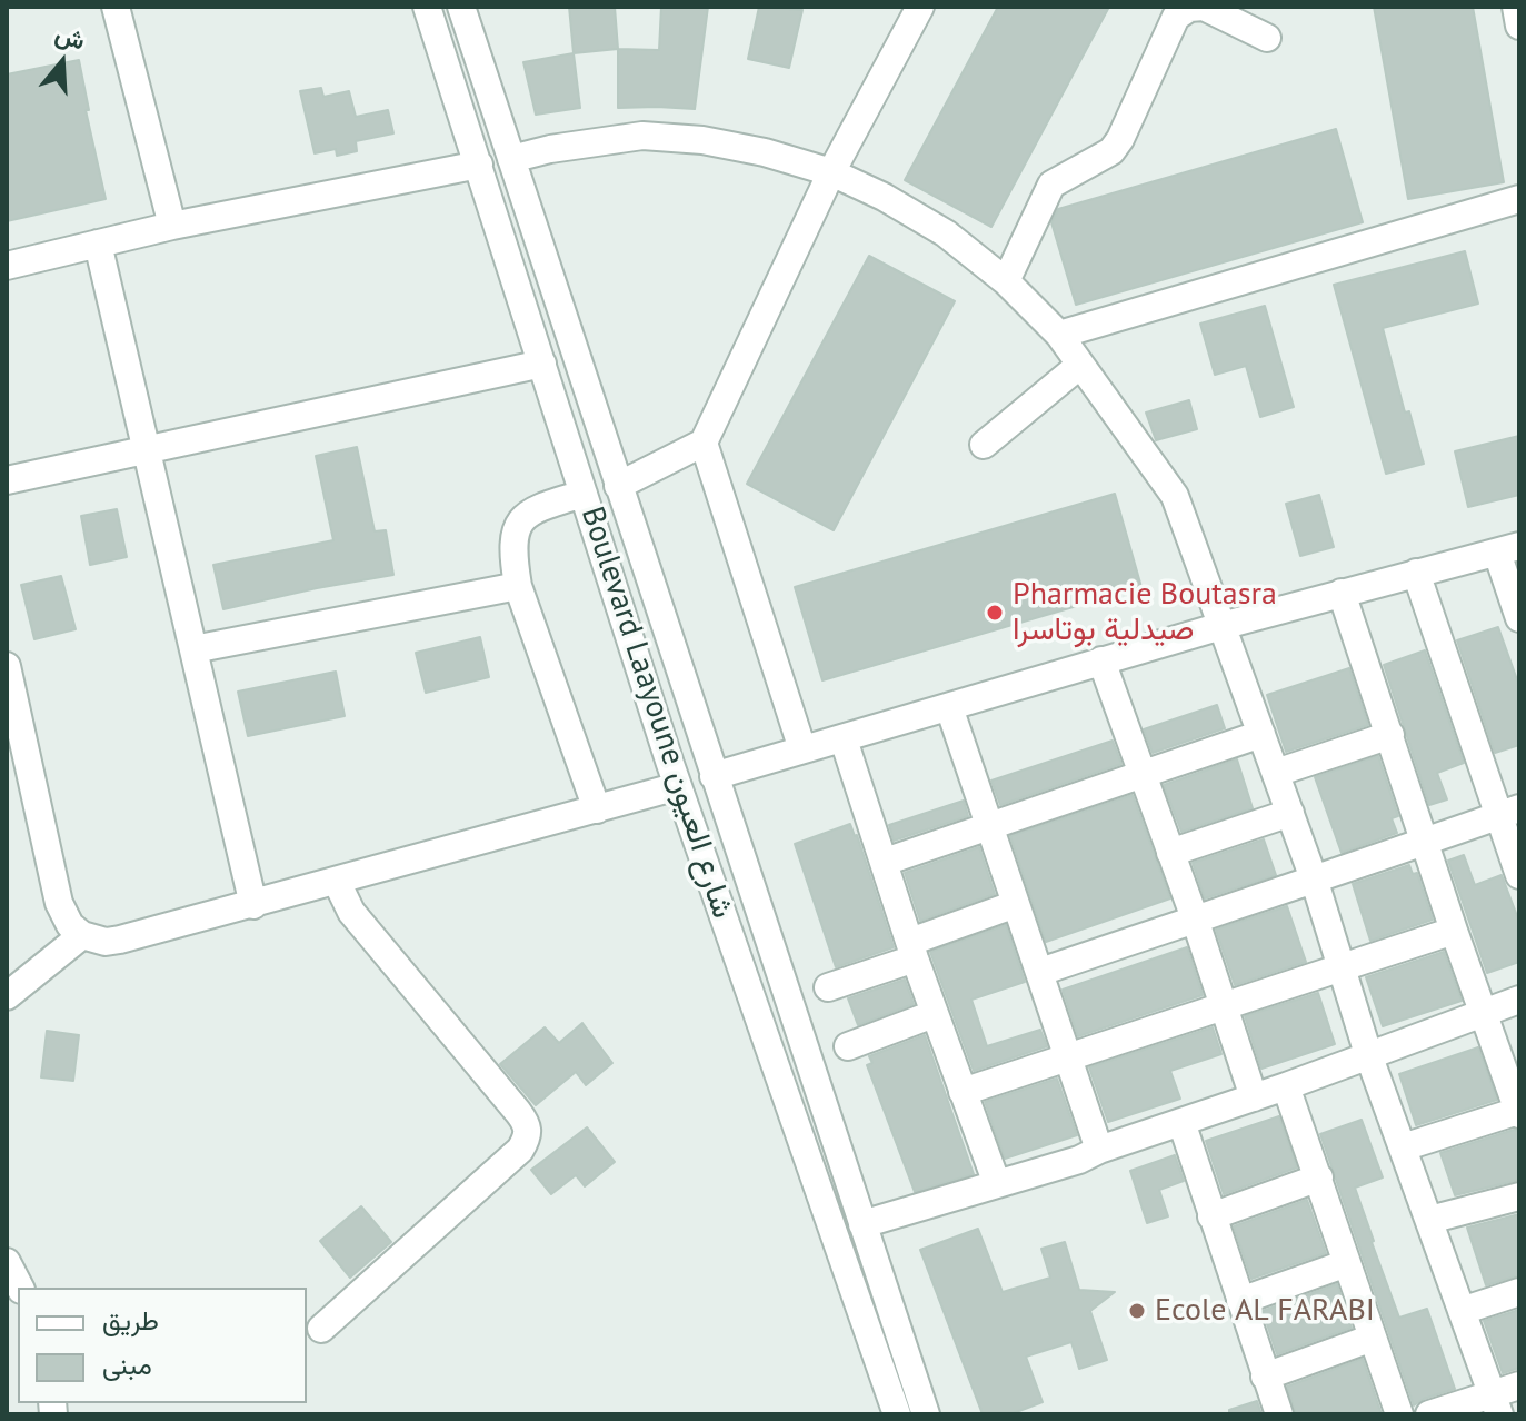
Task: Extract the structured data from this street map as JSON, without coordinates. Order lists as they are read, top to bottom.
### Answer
{
  "streets": {
    "street": ["Boulevard Laayoune شارع العيون"]
  },
  "places": ["Pharmacie Boutasra صيدلية بوتاسرا", "Ecole AL FARABI"],
  "legend": ["طريق", "مبنى"],
  "north": "top"
}
